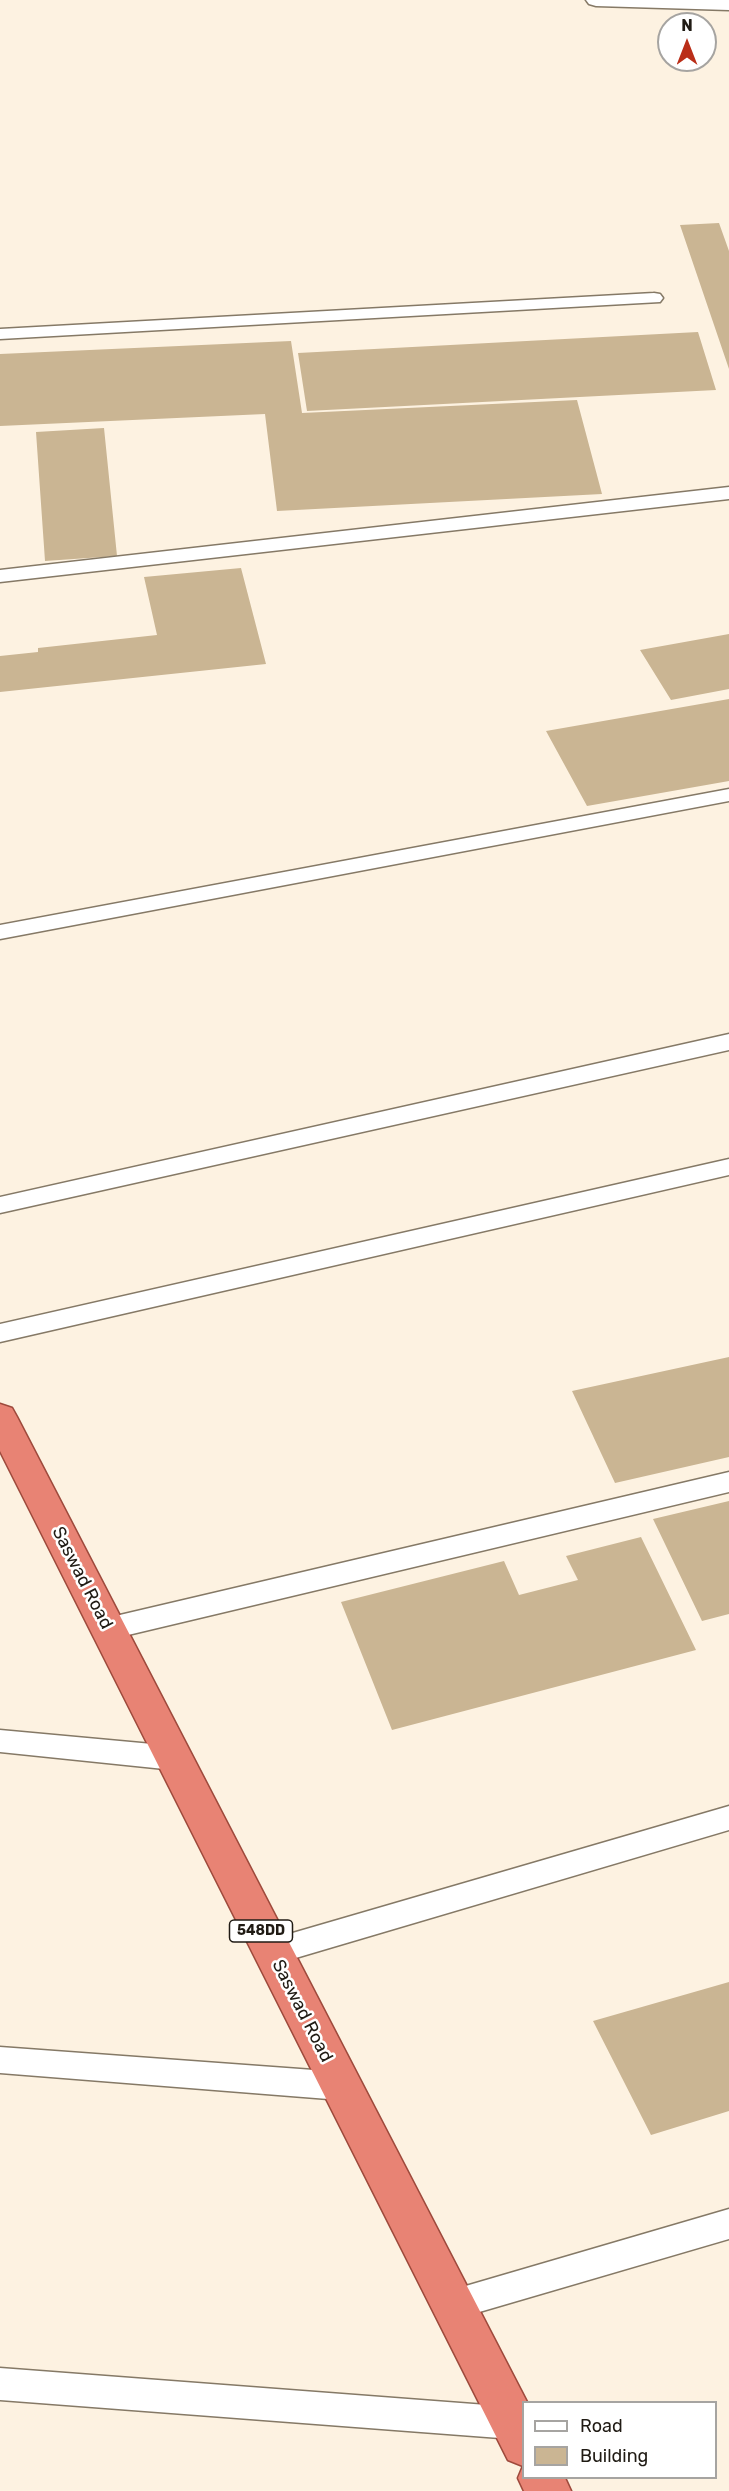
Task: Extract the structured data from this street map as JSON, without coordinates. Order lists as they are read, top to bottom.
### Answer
{
  "streets": {
    "highway": ["Saswad Road", "548DD"]
  },
  "legend": ["Road", "Building"],
  "north": "top"
}
